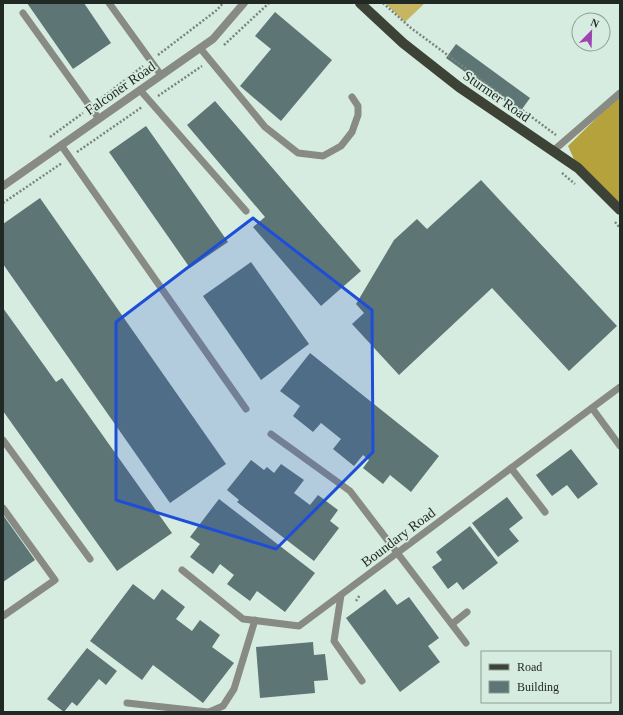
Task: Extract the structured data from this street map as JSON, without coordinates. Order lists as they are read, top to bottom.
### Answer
{
  "streets": {
    "main road": ["Sturmer Road"],
    "street": ["Falconer Road"],
    "lane": ["Boundary Road"]
  },
  "legend": ["Road", "Building"],
  "north": "top right"
}
